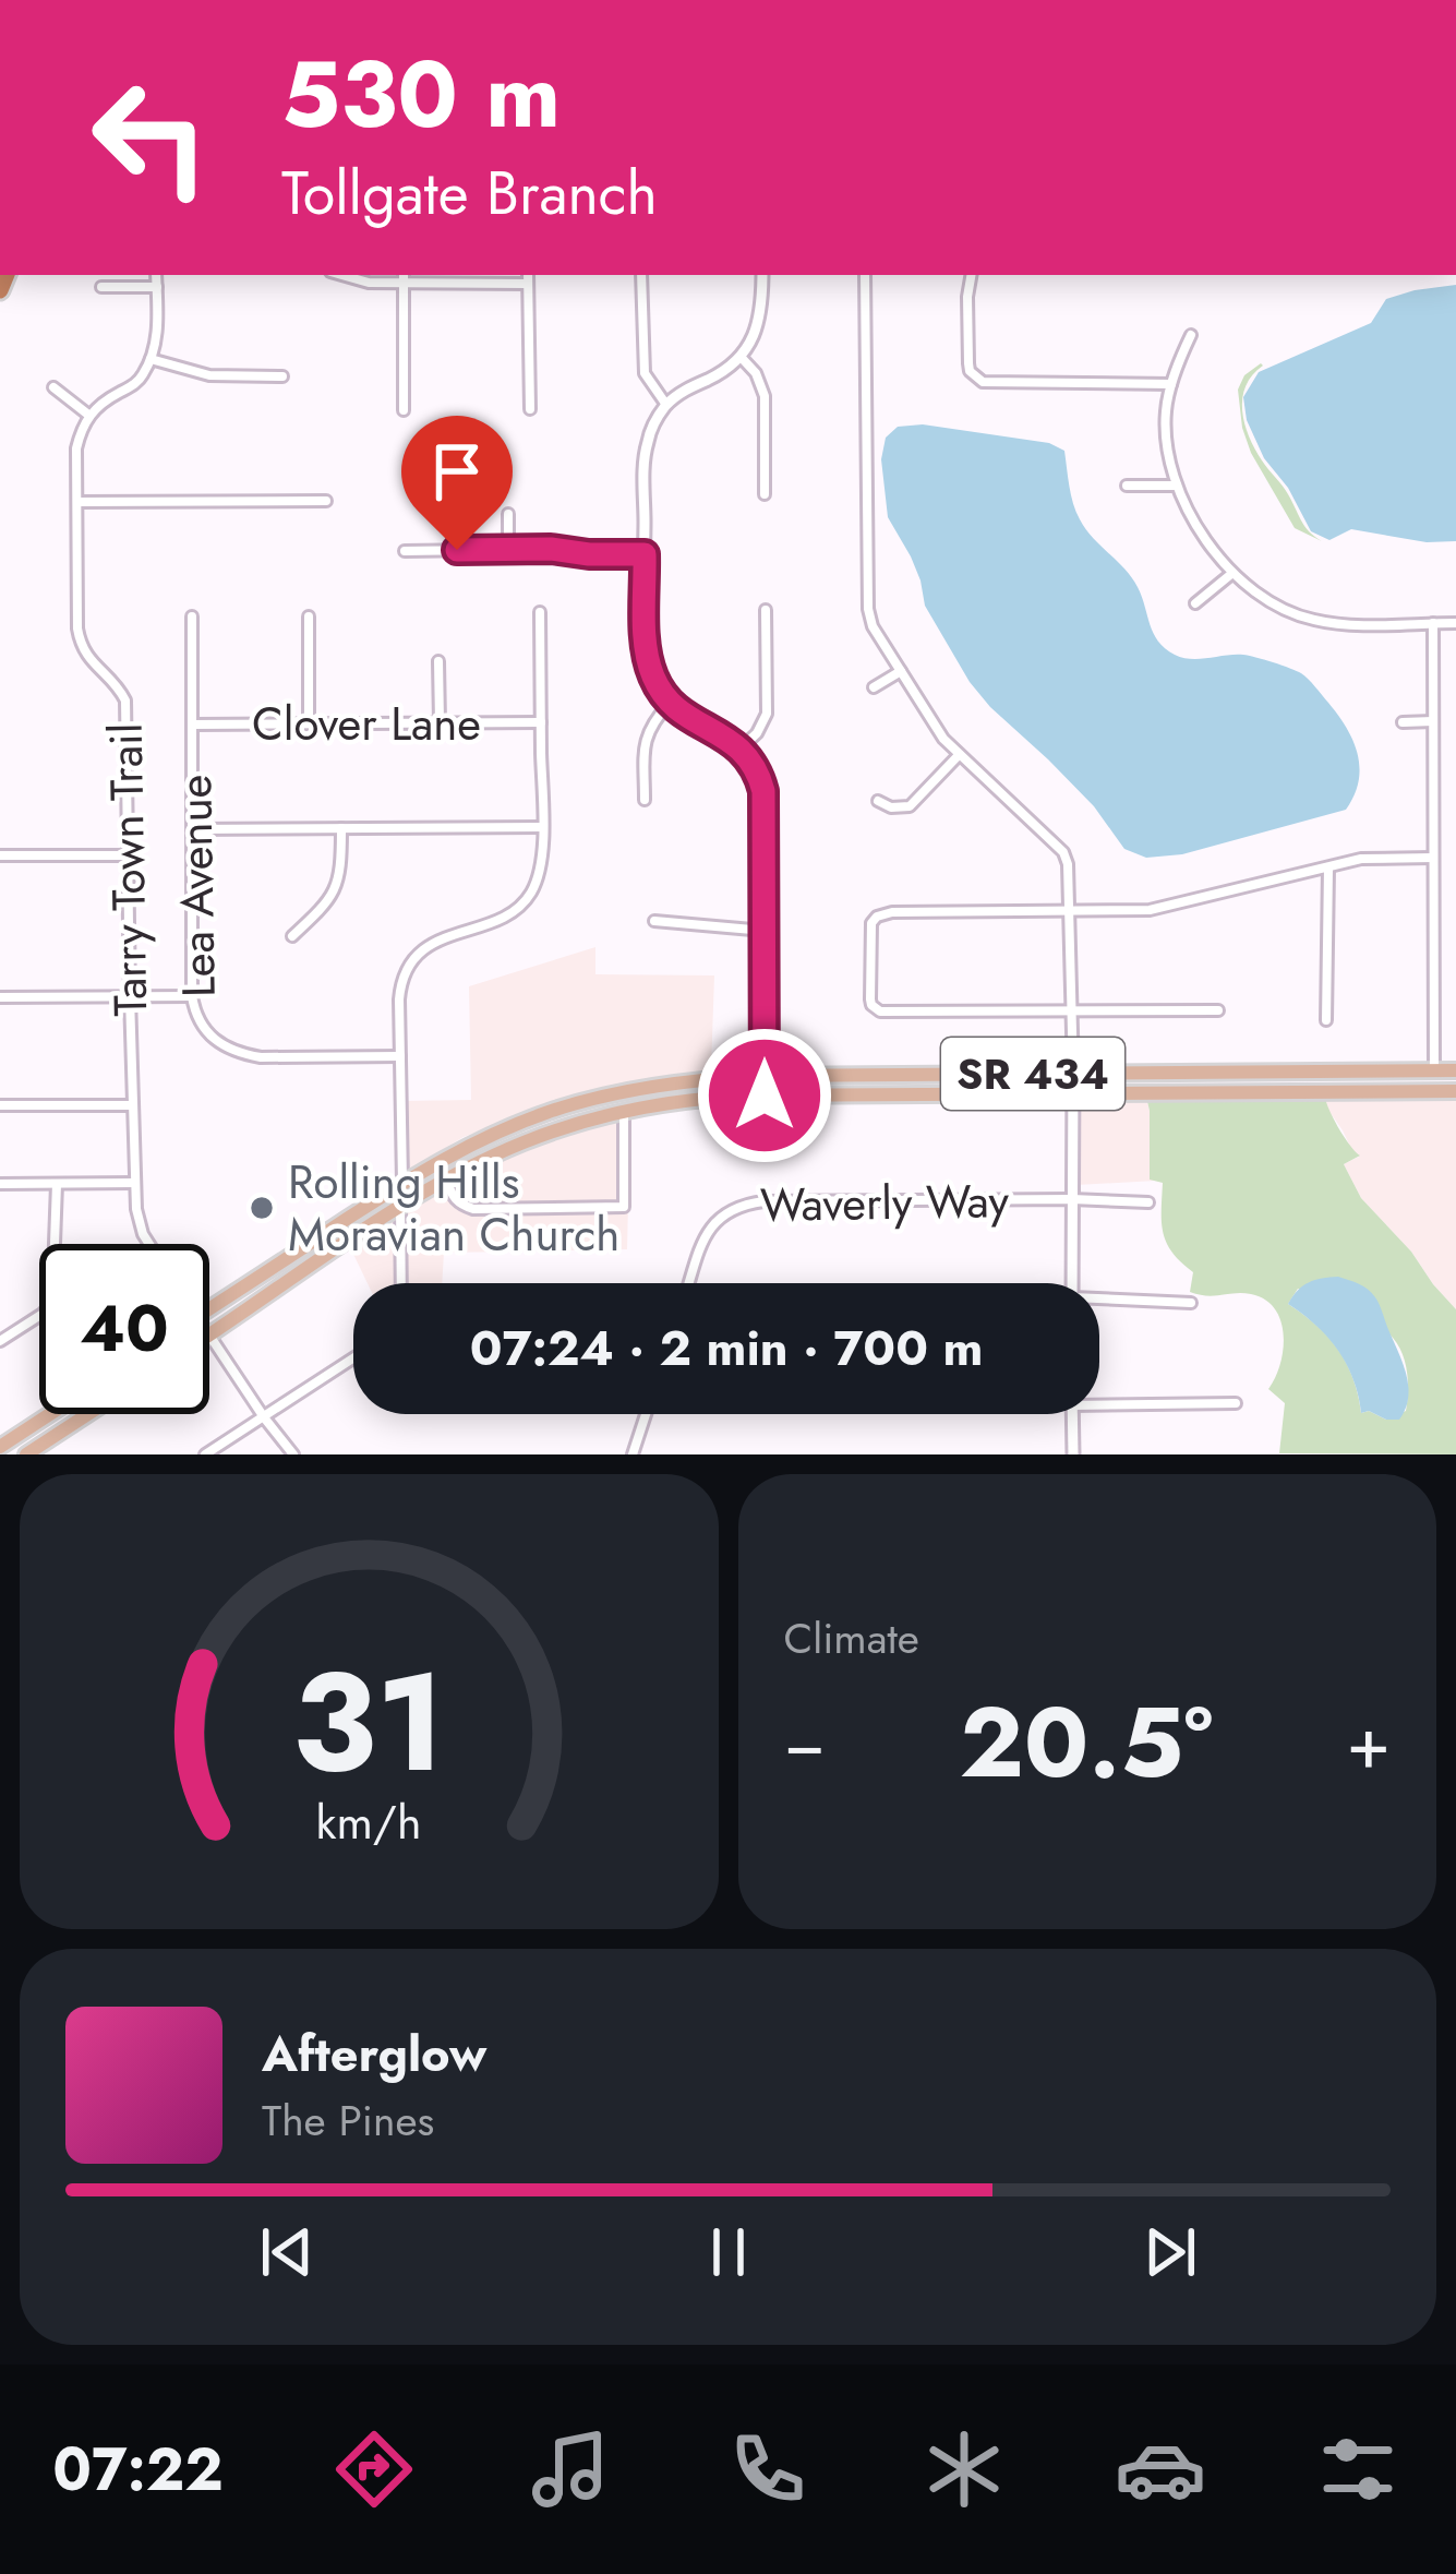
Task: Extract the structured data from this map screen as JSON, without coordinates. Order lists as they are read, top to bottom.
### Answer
{
  "streets": {
    "main road": ["SR 434"],
    "street": [
      "Clover Lane",
      "Tarry Town Trail",
      "Lea Avenue",
      "Waverly Way"
    ]
  },
  "crossings": [
    ["Clover Lane", "Lea Avenue"]
  ],
  "places": ["Rolling Hills Moravian Church"],
  "page": {
    "turn": ["530 m", "Tollgate Branch"],
    "limit": "40",
    "trip": "07:24 · 2 min · 700 m",
    "tile": "Climate",
    "heat": ["−", "20.5°", "+"],
    "song": ["Afterglow", "The Pines"],
    "tabs": "07:22",
    "gauge": ["31", "km/h"]
  }
}
